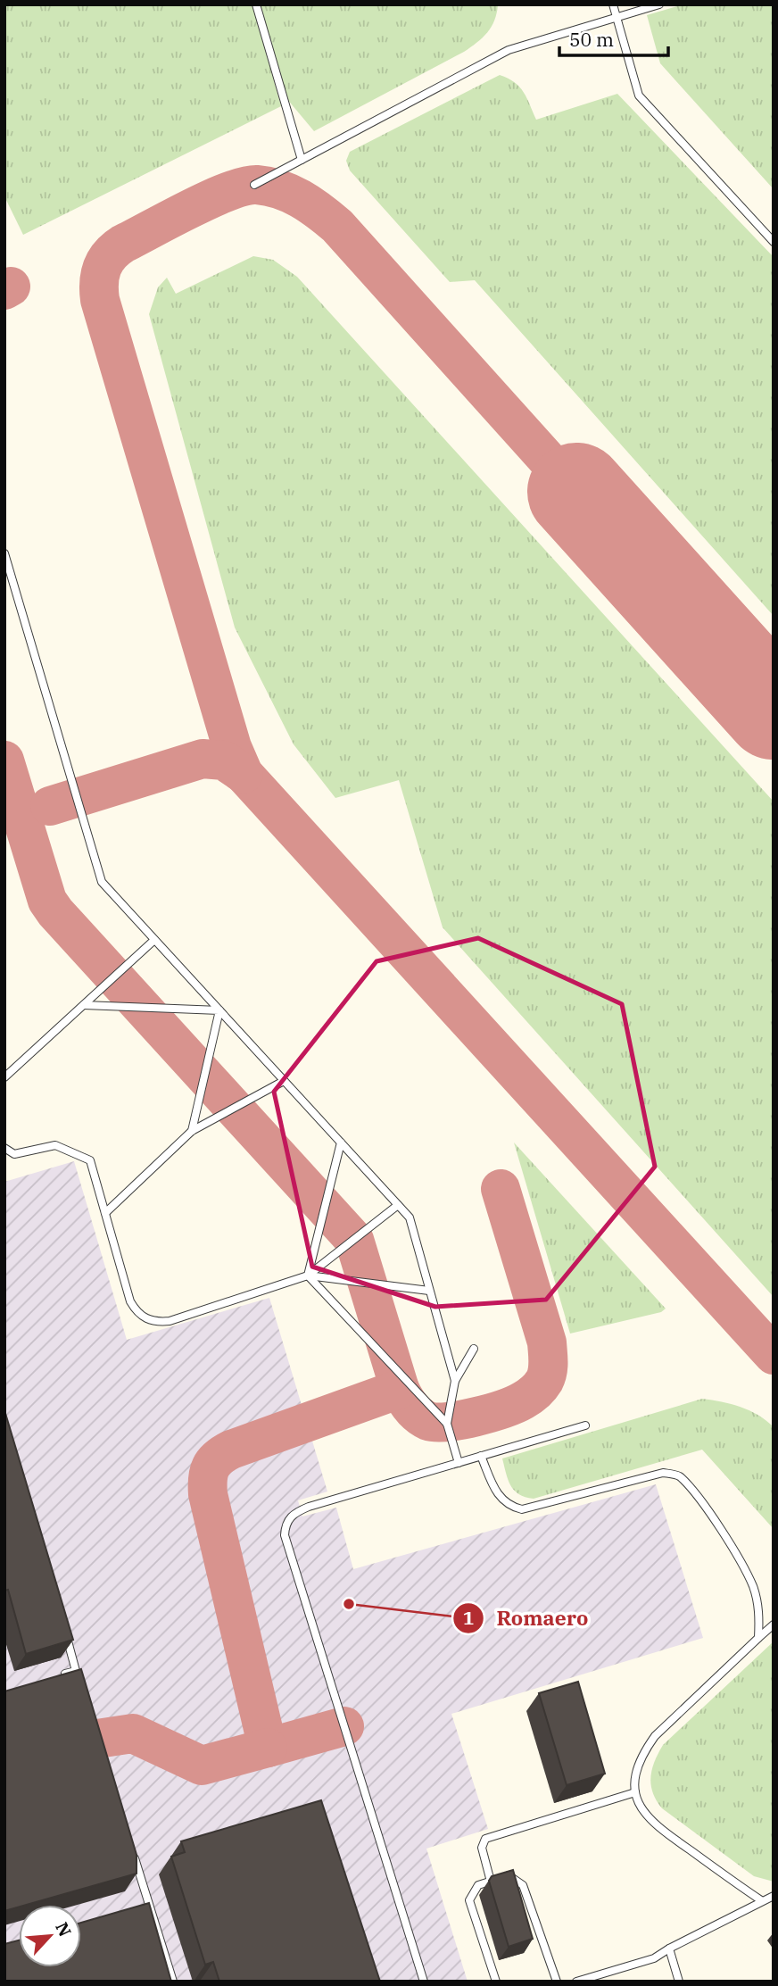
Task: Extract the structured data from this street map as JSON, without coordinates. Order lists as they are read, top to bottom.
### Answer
{
  "places": ["Romaero"],
  "scale_bar": "50 m",
  "north": "top right"
}
